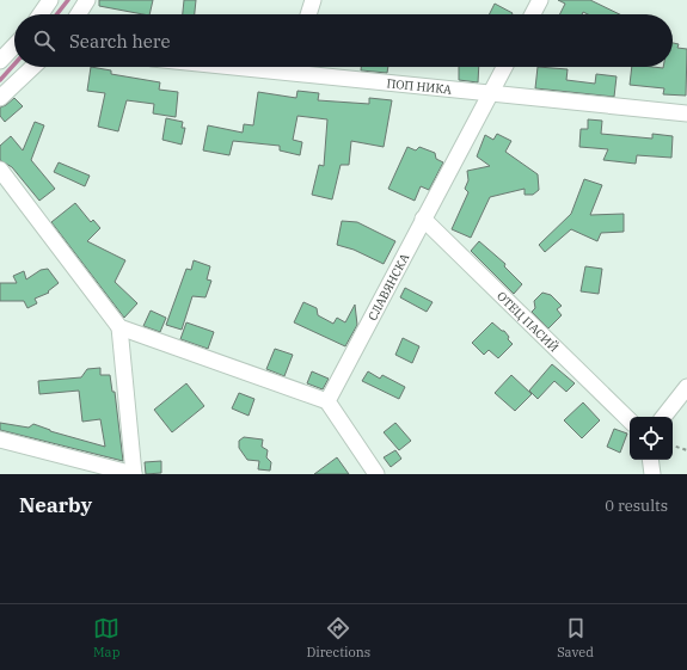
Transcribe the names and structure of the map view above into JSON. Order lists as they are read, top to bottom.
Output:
{
  "streets": {
    "street": ["ПОП НИКА", "СЛАВЯНСКА", "ОТЕЦ ПАСИЙ"]
  },
  "crossings": [
    ["ПОП НИКА", "СЛАВЯНСКА"],
    ["СЛАВЯНСКА", "ОТЕЦ ПАСИЙ"]
  ],
  "page": {
    "search": "Search here",
    "heading": ["Nearby", "0 results"],
    "nav": ["Map", "Directions", "Saved"]
  }
}
